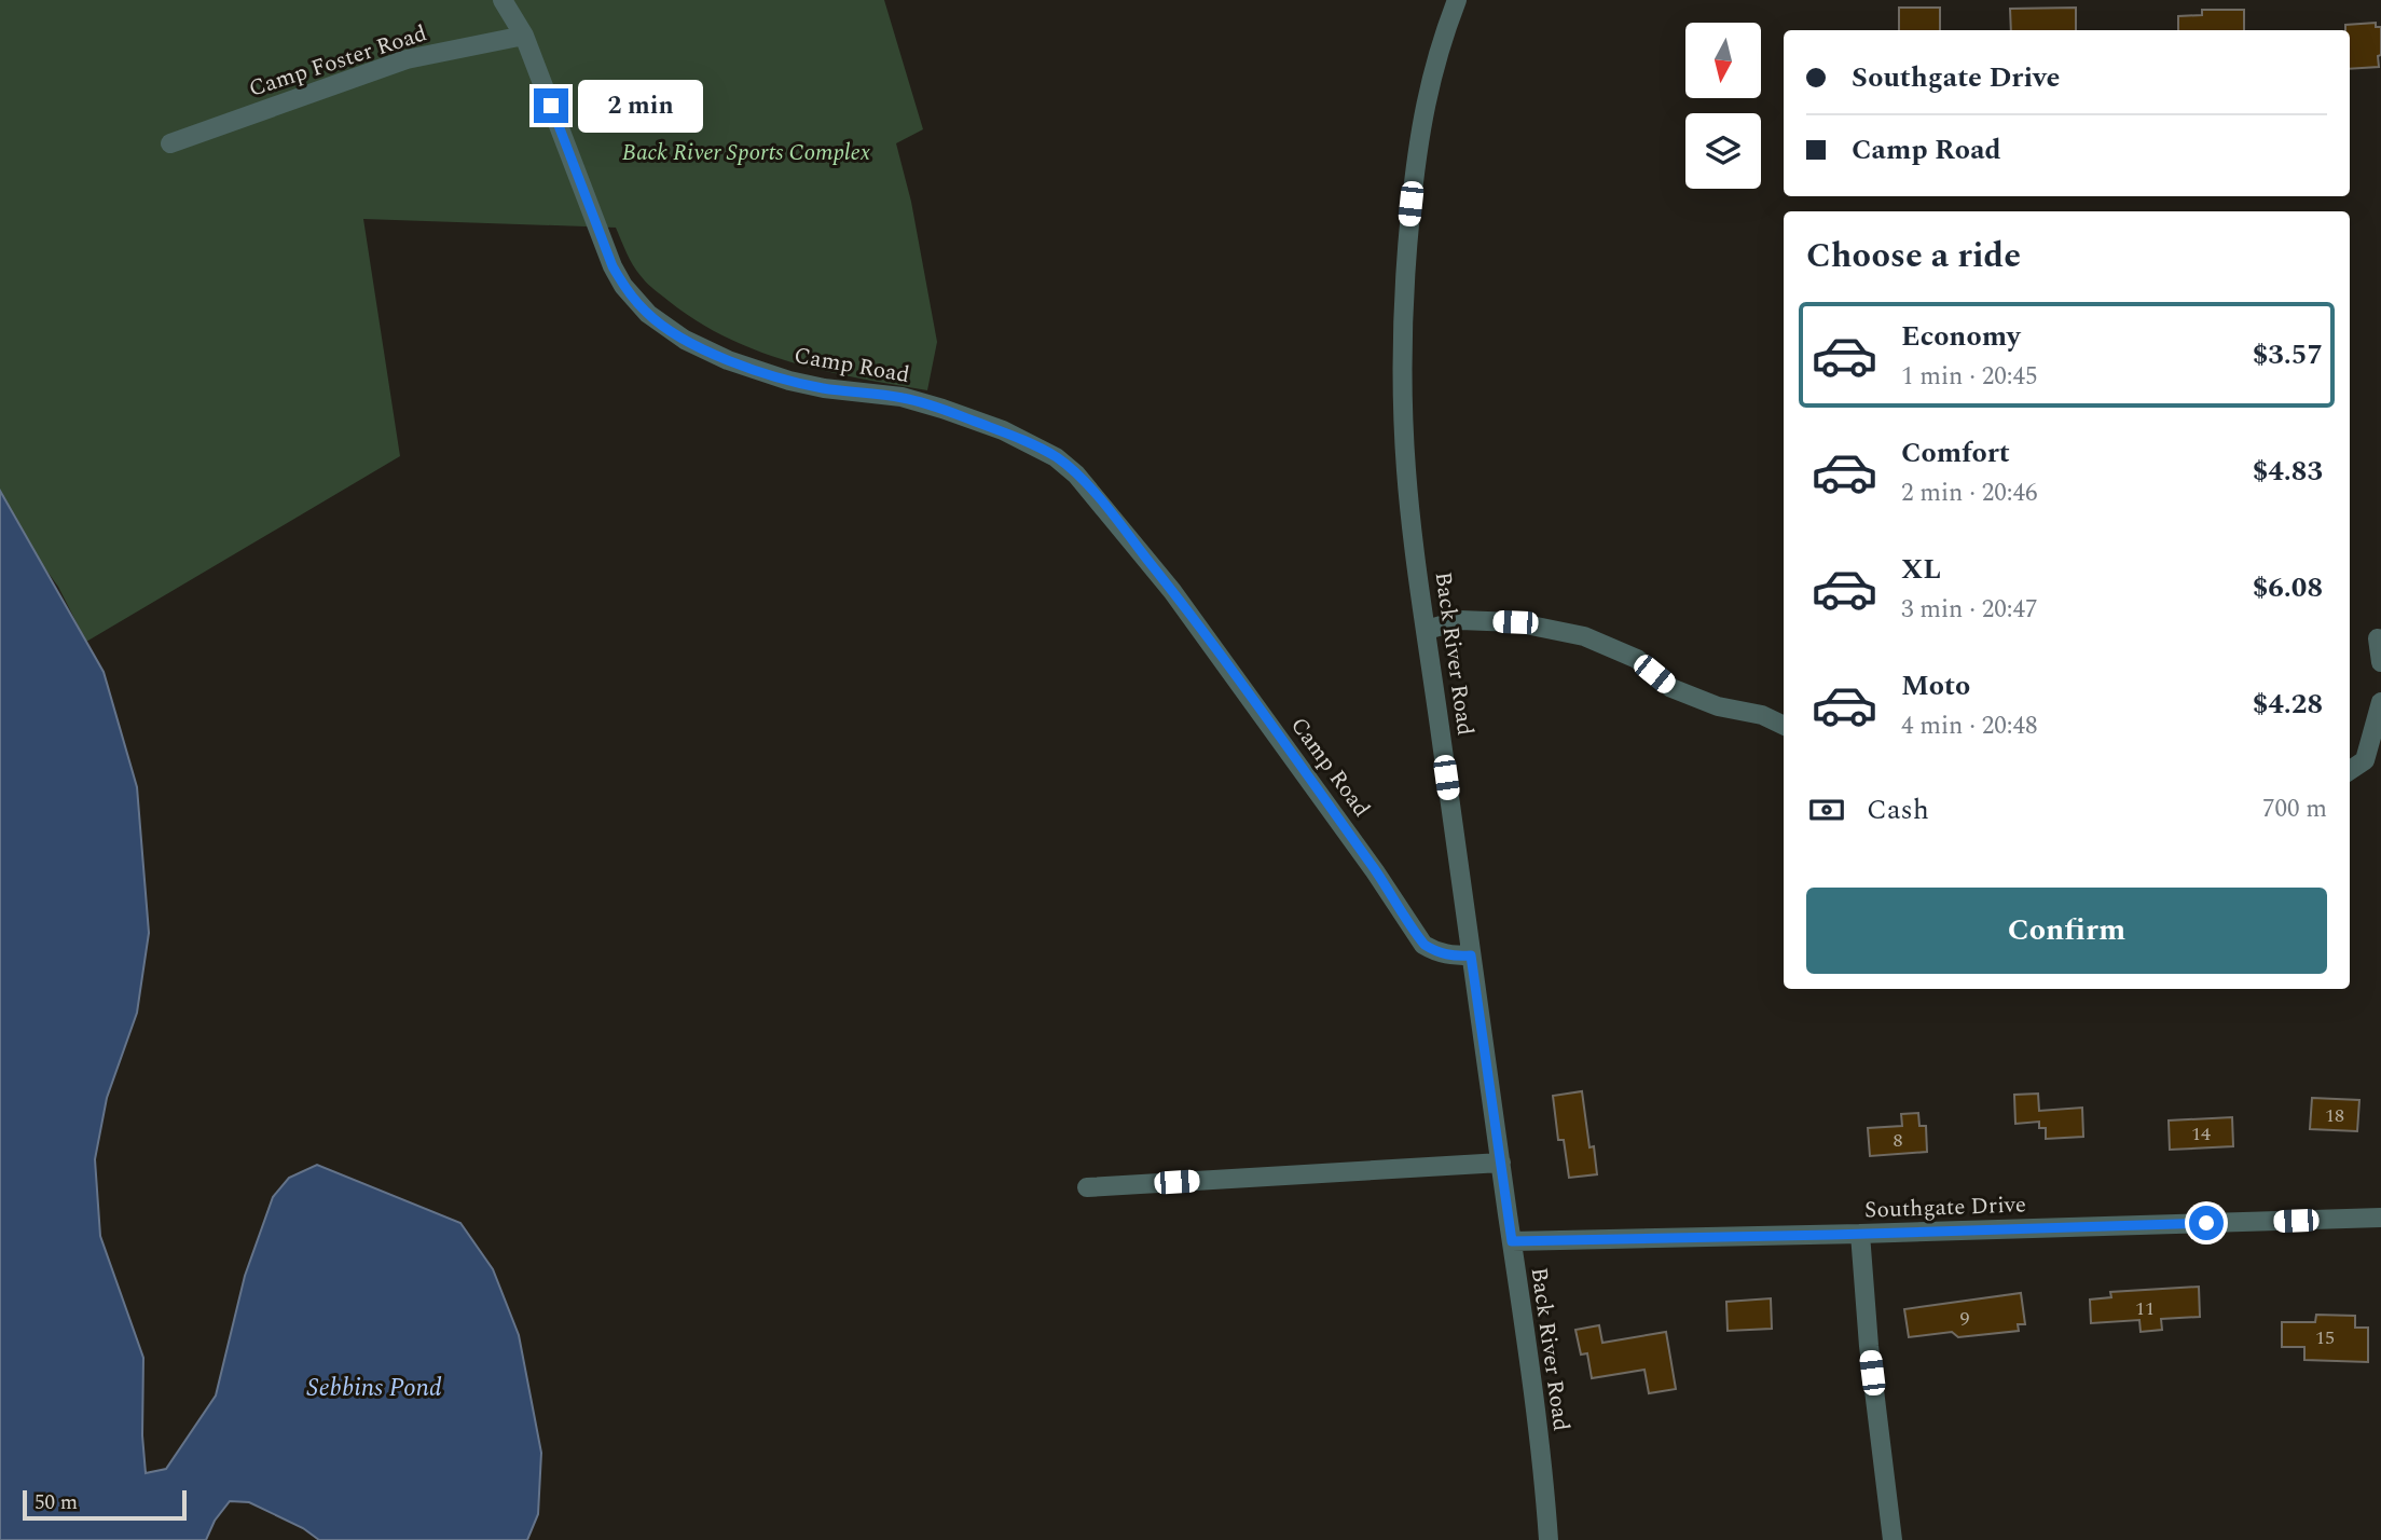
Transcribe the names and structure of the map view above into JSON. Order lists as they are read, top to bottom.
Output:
{
  "streets": {
    "street": [
      "Camp Foster Road",
      "Camp Road",
      "Back River Road",
      "Southgate Drive"
    ]
  },
  "crossings": [
    ["Camp Foster Road", "Camp Road"],
    ["Camp Road", "Back River Road"],
    ["Back River Road", "Southgate Drive"]
  ],
  "water": ["Sebbins Pond"],
  "parks": ["Back River Sports Complex"],
  "house_numbers": [
    "18",
    "14",
    "8",
    "11",
    "9",
    "15"
  ],
  "scale_bar": "50 m",
  "north": "bottom",
  "page": {
    "banner": ["Southgate Drive", "Camp Road"],
    "bubble": "2 min",
    "heading": "Choose a ride",
    "list": [
      {
        "name": "Economy",
        "note": "1 min · 20:45",
        "value": "$3.57"
      },
      {
        "name": "Comfort",
        "note": "2 min · 20:46",
        "value": "$4.83"
      },
      {
        "name": "XL",
        "note": "3 min · 20:47",
        "value": "$6.08"
      },
      {
        "name": "Moto",
        "note": "4 min · 20:48",
        "value": "$4.28"
      }
    ],
    "pay": ["Cash", "700 m"],
    "buttons": "Confirm",
    "scale": "50 m"
  }
}
